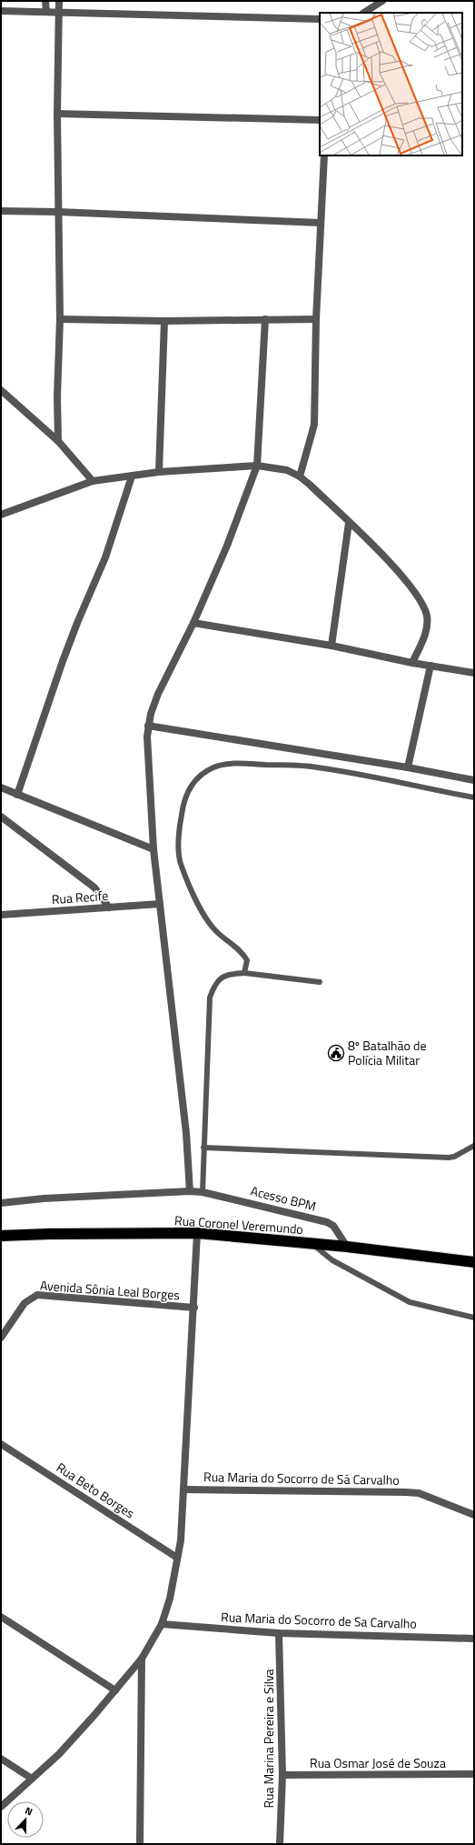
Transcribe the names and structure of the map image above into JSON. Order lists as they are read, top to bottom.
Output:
{
  "streets": {
    "highway": ["Rua Coronel Veremundo"],
    "street": [
      "Rua Recife",
      "Acesso BPM",
      "Avenida Sônia Leal Borges",
      "Rua Maria do Socorro de Sá Carvalho",
      "Rua Beto Borges",
      "Rua Maria do Socorro de Sa Carvalho",
      "Rua Marina Pereira e Silva",
      "Rua Osmar José de Souza"
    ]
  },
  "crossings": [
    ["Acesso BPM", "Rua Coronel Veremundo"],
    ["Rua Maria do Socorro de Sa Carvalho", "Rua Marina Pereira e Silva"],
    ["Rua Marina Pereira e Silva", "Rua Osmar José de Souza"]
  ],
  "places": {
    "public building": ["8º Batalhão de Polícia Militar"]
  },
  "north": "top"
}
